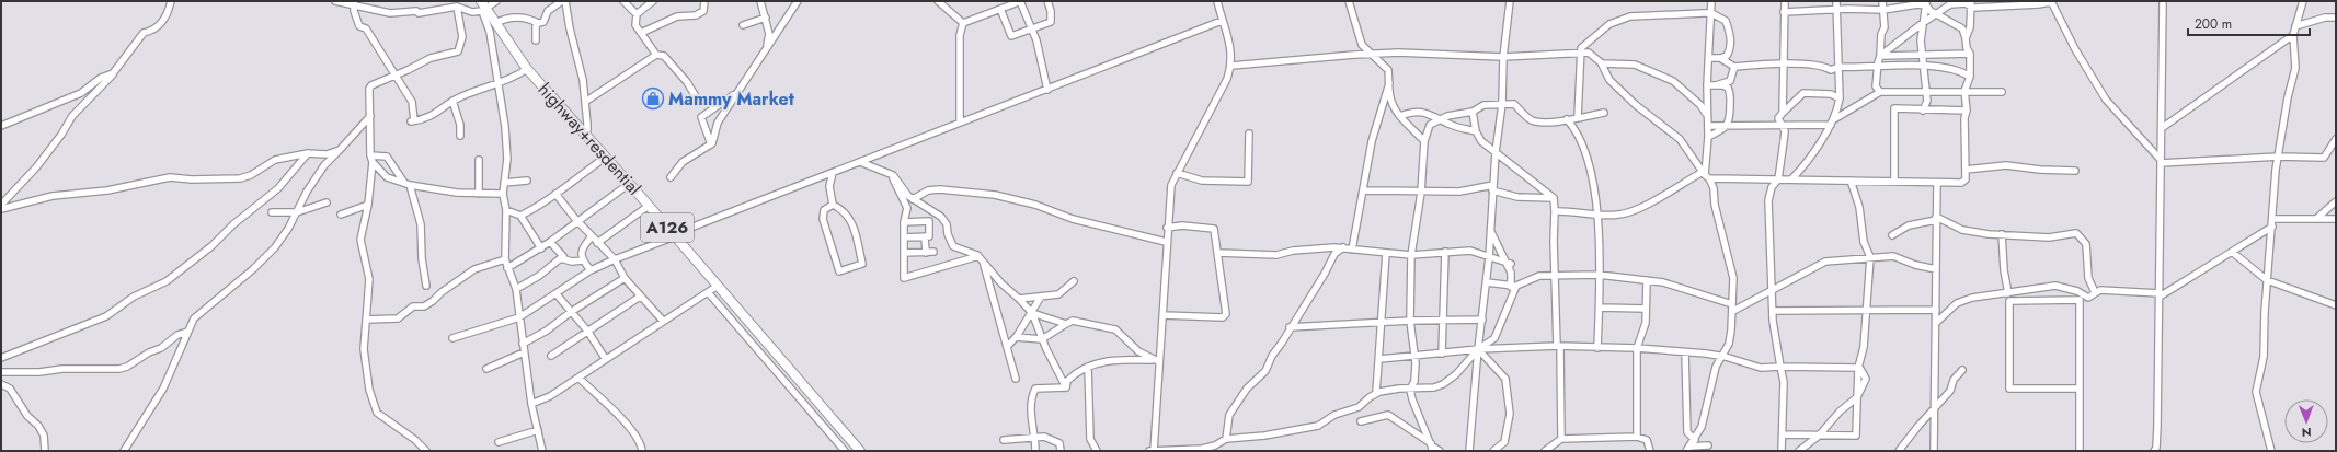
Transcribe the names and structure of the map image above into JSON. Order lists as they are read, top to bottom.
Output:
{
  "streets": {
    "highway": ["highway+resdential", "A126"]
  },
  "places": {
    "shop": ["Mammy Market"]
  },
  "scale_bar": "200 m",
  "north": "bottom"
}
